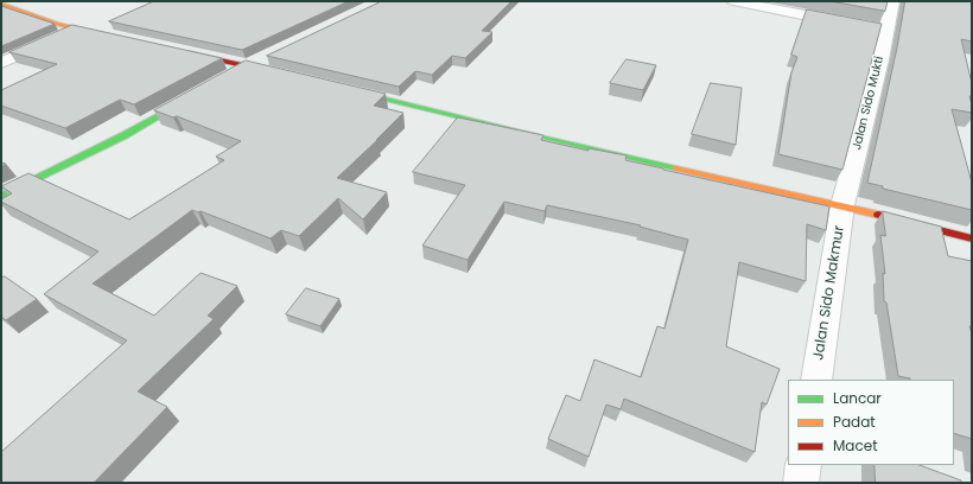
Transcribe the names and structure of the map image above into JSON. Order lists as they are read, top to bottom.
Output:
{
  "streets": {
    "street": ["Jalan Sido Mukti", "Jalan Sido Makmur"]
  },
  "crossings": [
    ["Jalan Sido Mukti", "Jalan Sido Makmur"]
  ],
  "legend": ["Lancar", "Padat", "Macet"]
}
